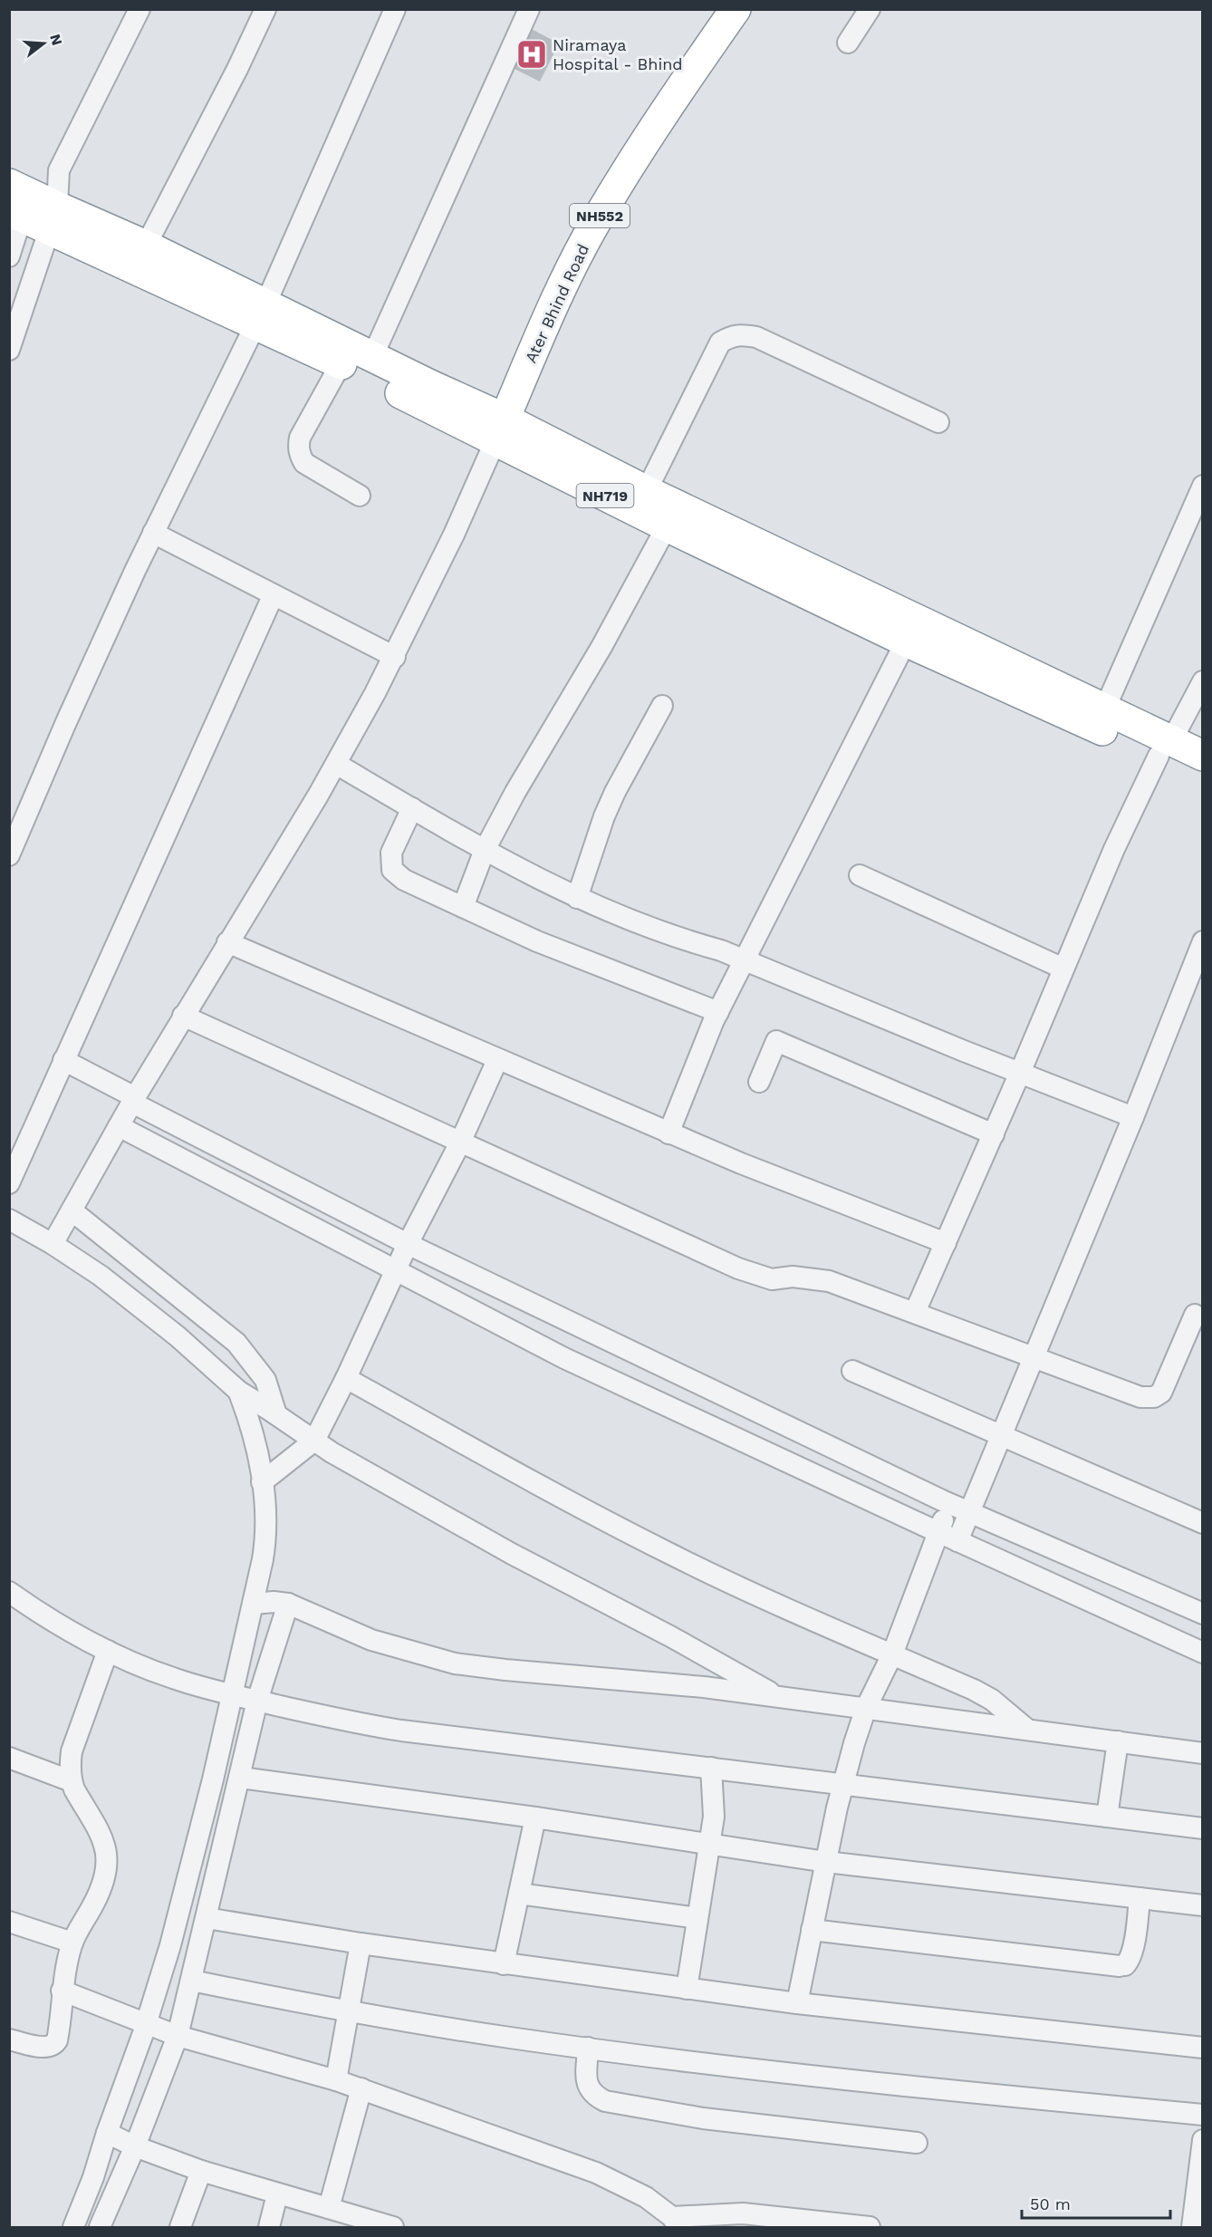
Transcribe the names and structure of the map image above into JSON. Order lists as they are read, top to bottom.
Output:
{
  "streets": {
    "highway": ["NH552", "Ater Bhind Road", "NH719"]
  },
  "crossings": [
    ["Ater Bhind Road", "NH719"]
  ],
  "places": {
    "hospital": ["Niramaya Hospital - Bhind"]
  },
  "scale_bar": "50 m",
  "north": "right"
}
